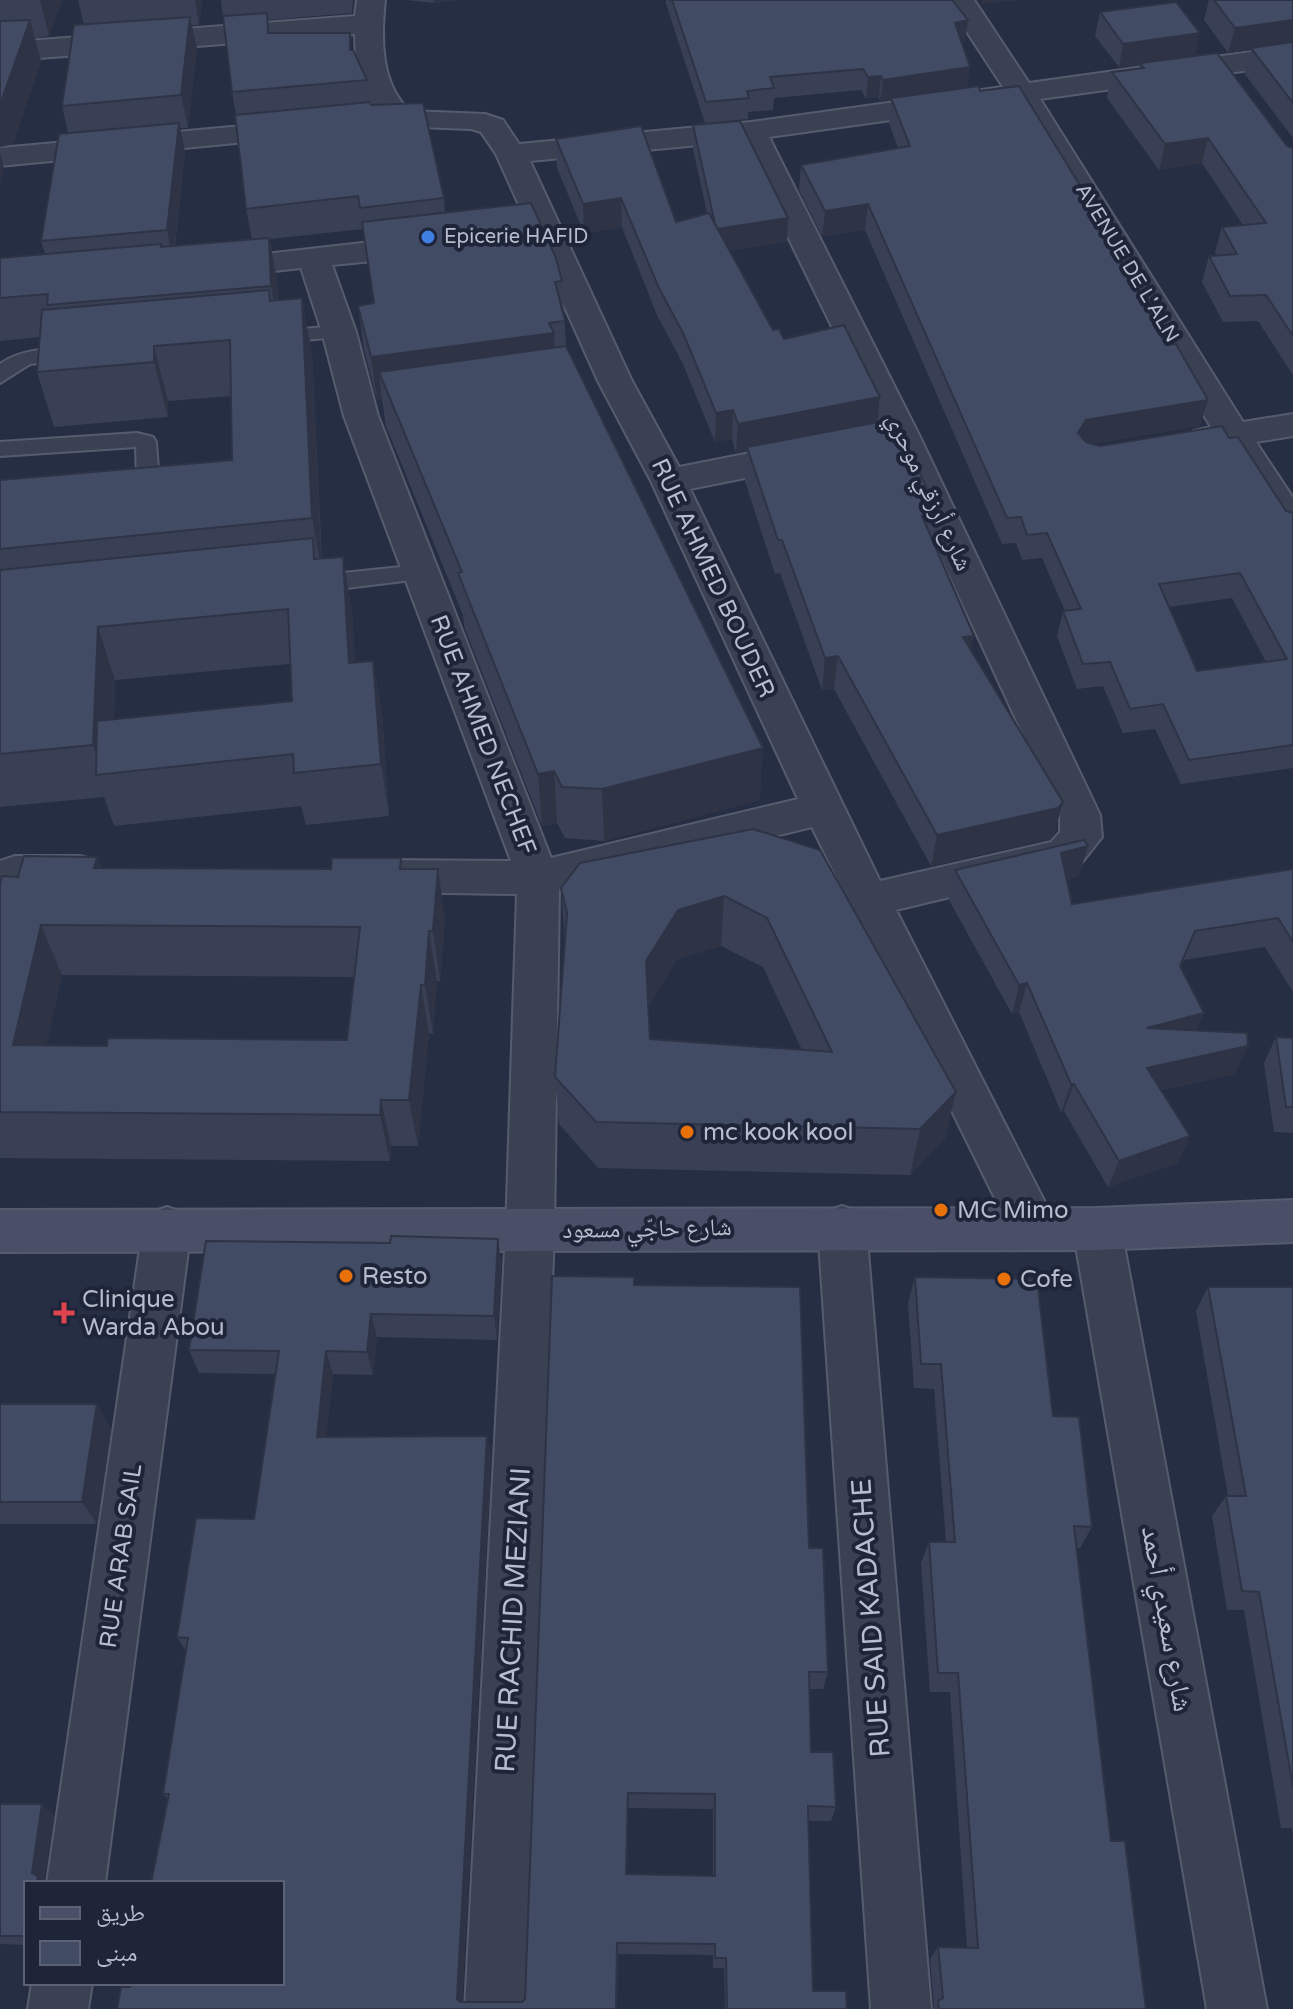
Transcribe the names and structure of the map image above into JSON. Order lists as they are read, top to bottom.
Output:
{
  "streets": {
    "main road": ["شارع حاجّي مسعود"],
    "street": [
      "AVENUE DE L'ALN",
      "شارع أرزقي موحري",
      "RUE AHMED BOUDER",
      "RUE AHMED NECHEF",
      "RUE ARAB SAIL",
      "RUE SAID KADACHE",
      "شارع سعيدي أحمد",
      "RUE RACHID MEZIANI"
    ]
  },
  "crossings": [
    ["شارع أرزقي موحري", "RUE AHMED BOUDER"],
    ["RUE AHMED BOUDER", "شارع حاجّي مسعود"],
    ["RUE AHMED NECHEF", "شارع حاجّي مسعود"],
    ["RUE AHMED NECHEF", "RUE RACHID MEZIANI"],
    ["شارع حاجّي مسعود", "RUE ARAB SAIL"],
    ["شارع حاجّي مسعود", "RUE SAID KADACHE"],
    ["شارع حاجّي مسعود", "شارع سعيدي أحمد"],
    ["شارع حاجّي مسعود", "RUE RACHID MEZIANI"]
  ],
  "places": {
    "other": [
      "Epicerie HAFID",
      "mc kook kool",
      "MC Mimo",
      "Resto",
      "Cofe"
    ],
    "health": ["Clinique Warda Abou"]
  },
  "legend": ["طريق", "مبنى"]
}
